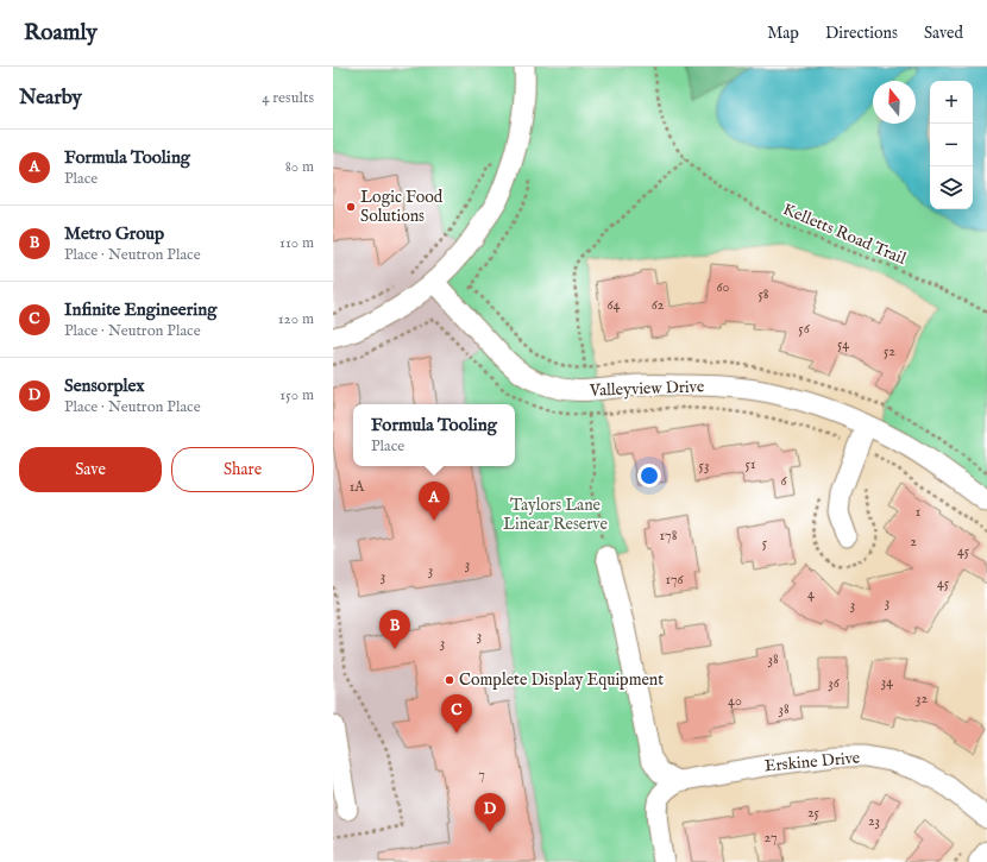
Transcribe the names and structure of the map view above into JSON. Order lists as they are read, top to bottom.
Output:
{
  "streets": {
    "street": ["Valleyview Drive", "Erskine Drive"],
    "path": ["Kelletts Road Trail"]
  },
  "parks": ["Taylors Lane Linear Reserve"],
  "places": ["Logic Food Solutions", "Complete Display Equipment"],
  "house_numbers": [
    "60",
    "58",
    "64",
    "62",
    "56",
    "54",
    "52",
    "51",
    "53",
    "6",
    "1A",
    "1",
    "178",
    "2",
    "5",
    "45",
    "3",
    "3",
    "3",
    "176",
    "45",
    "4",
    "3",
    "3",
    "3",
    "3",
    "38",
    "34",
    "36",
    "32",
    "40",
    "38",
    "7",
    "25",
    "23",
    "27"
  ],
  "north": "top",
  "page": {
    "header": "Roamly",
    "nav": ["Map", "Directions", "Saved"],
    "heading": ["Nearby", "4 results"],
    "map_buttons": ["+", "−"],
    "list": [
      {
        "mark": "A",
        "name": "Formula Tooling",
        "note": "Place",
        "value": "80 m"
      },
      {
        "mark": "B",
        "name": "Metro Group",
        "note": "Place · Neutron Place",
        "value": "110 m"
      },
      {
        "mark": "C",
        "name": "Infinite Engineering",
        "note": "Place · Neutron Place",
        "value": "120 m"
      },
      {
        "mark": "D",
        "name": "Sensorplex",
        "note": "Place · Neutron Place",
        "value": "150 m"
      }
    ],
    "popup": ["Formula Tooling", "Place"],
    "buttons": ["Save", "Share"],
    "pins": [
      "A",
      "B",
      "C",
      "D"
    ]
  }
}
